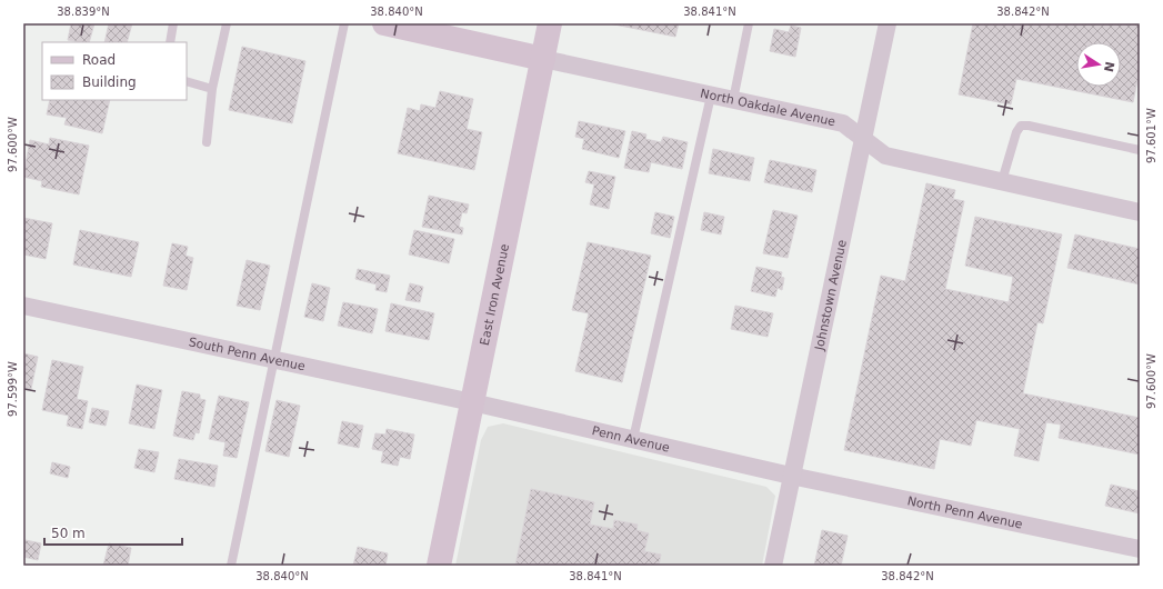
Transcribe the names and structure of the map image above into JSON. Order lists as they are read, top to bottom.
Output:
{
  "streets": {
    "street": [
      "North Oakdale Avenue",
      "East Iron Avenue",
      "Johnstown Avenue",
      "South Penn Avenue",
      "Penn Avenue",
      "North Penn Avenue"
    ]
  },
  "crossings": [
    ["North Oakdale Avenue", "East Iron Avenue"],
    ["North Oakdale Avenue", "Johnstown Avenue"],
    ["East Iron Avenue", "South Penn Avenue"],
    ["East Iron Avenue", "Penn Avenue"],
    ["Johnstown Avenue", "Penn Avenue"],
    ["Johnstown Avenue", "North Penn Avenue"],
    ["South Penn Avenue", "Penn Avenue"],
    ["Penn Avenue", "North Penn Avenue"]
  ],
  "legend": ["Road", "Building"],
  "scale_bar": "50 m",
  "north": "right",
  "coordinates": [
    "38.839°N",
    "38.840°N",
    "38.841°N",
    "38.842°N",
    "97.601°W",
    "97.600°W",
    "97.599°W"
  ]
}
